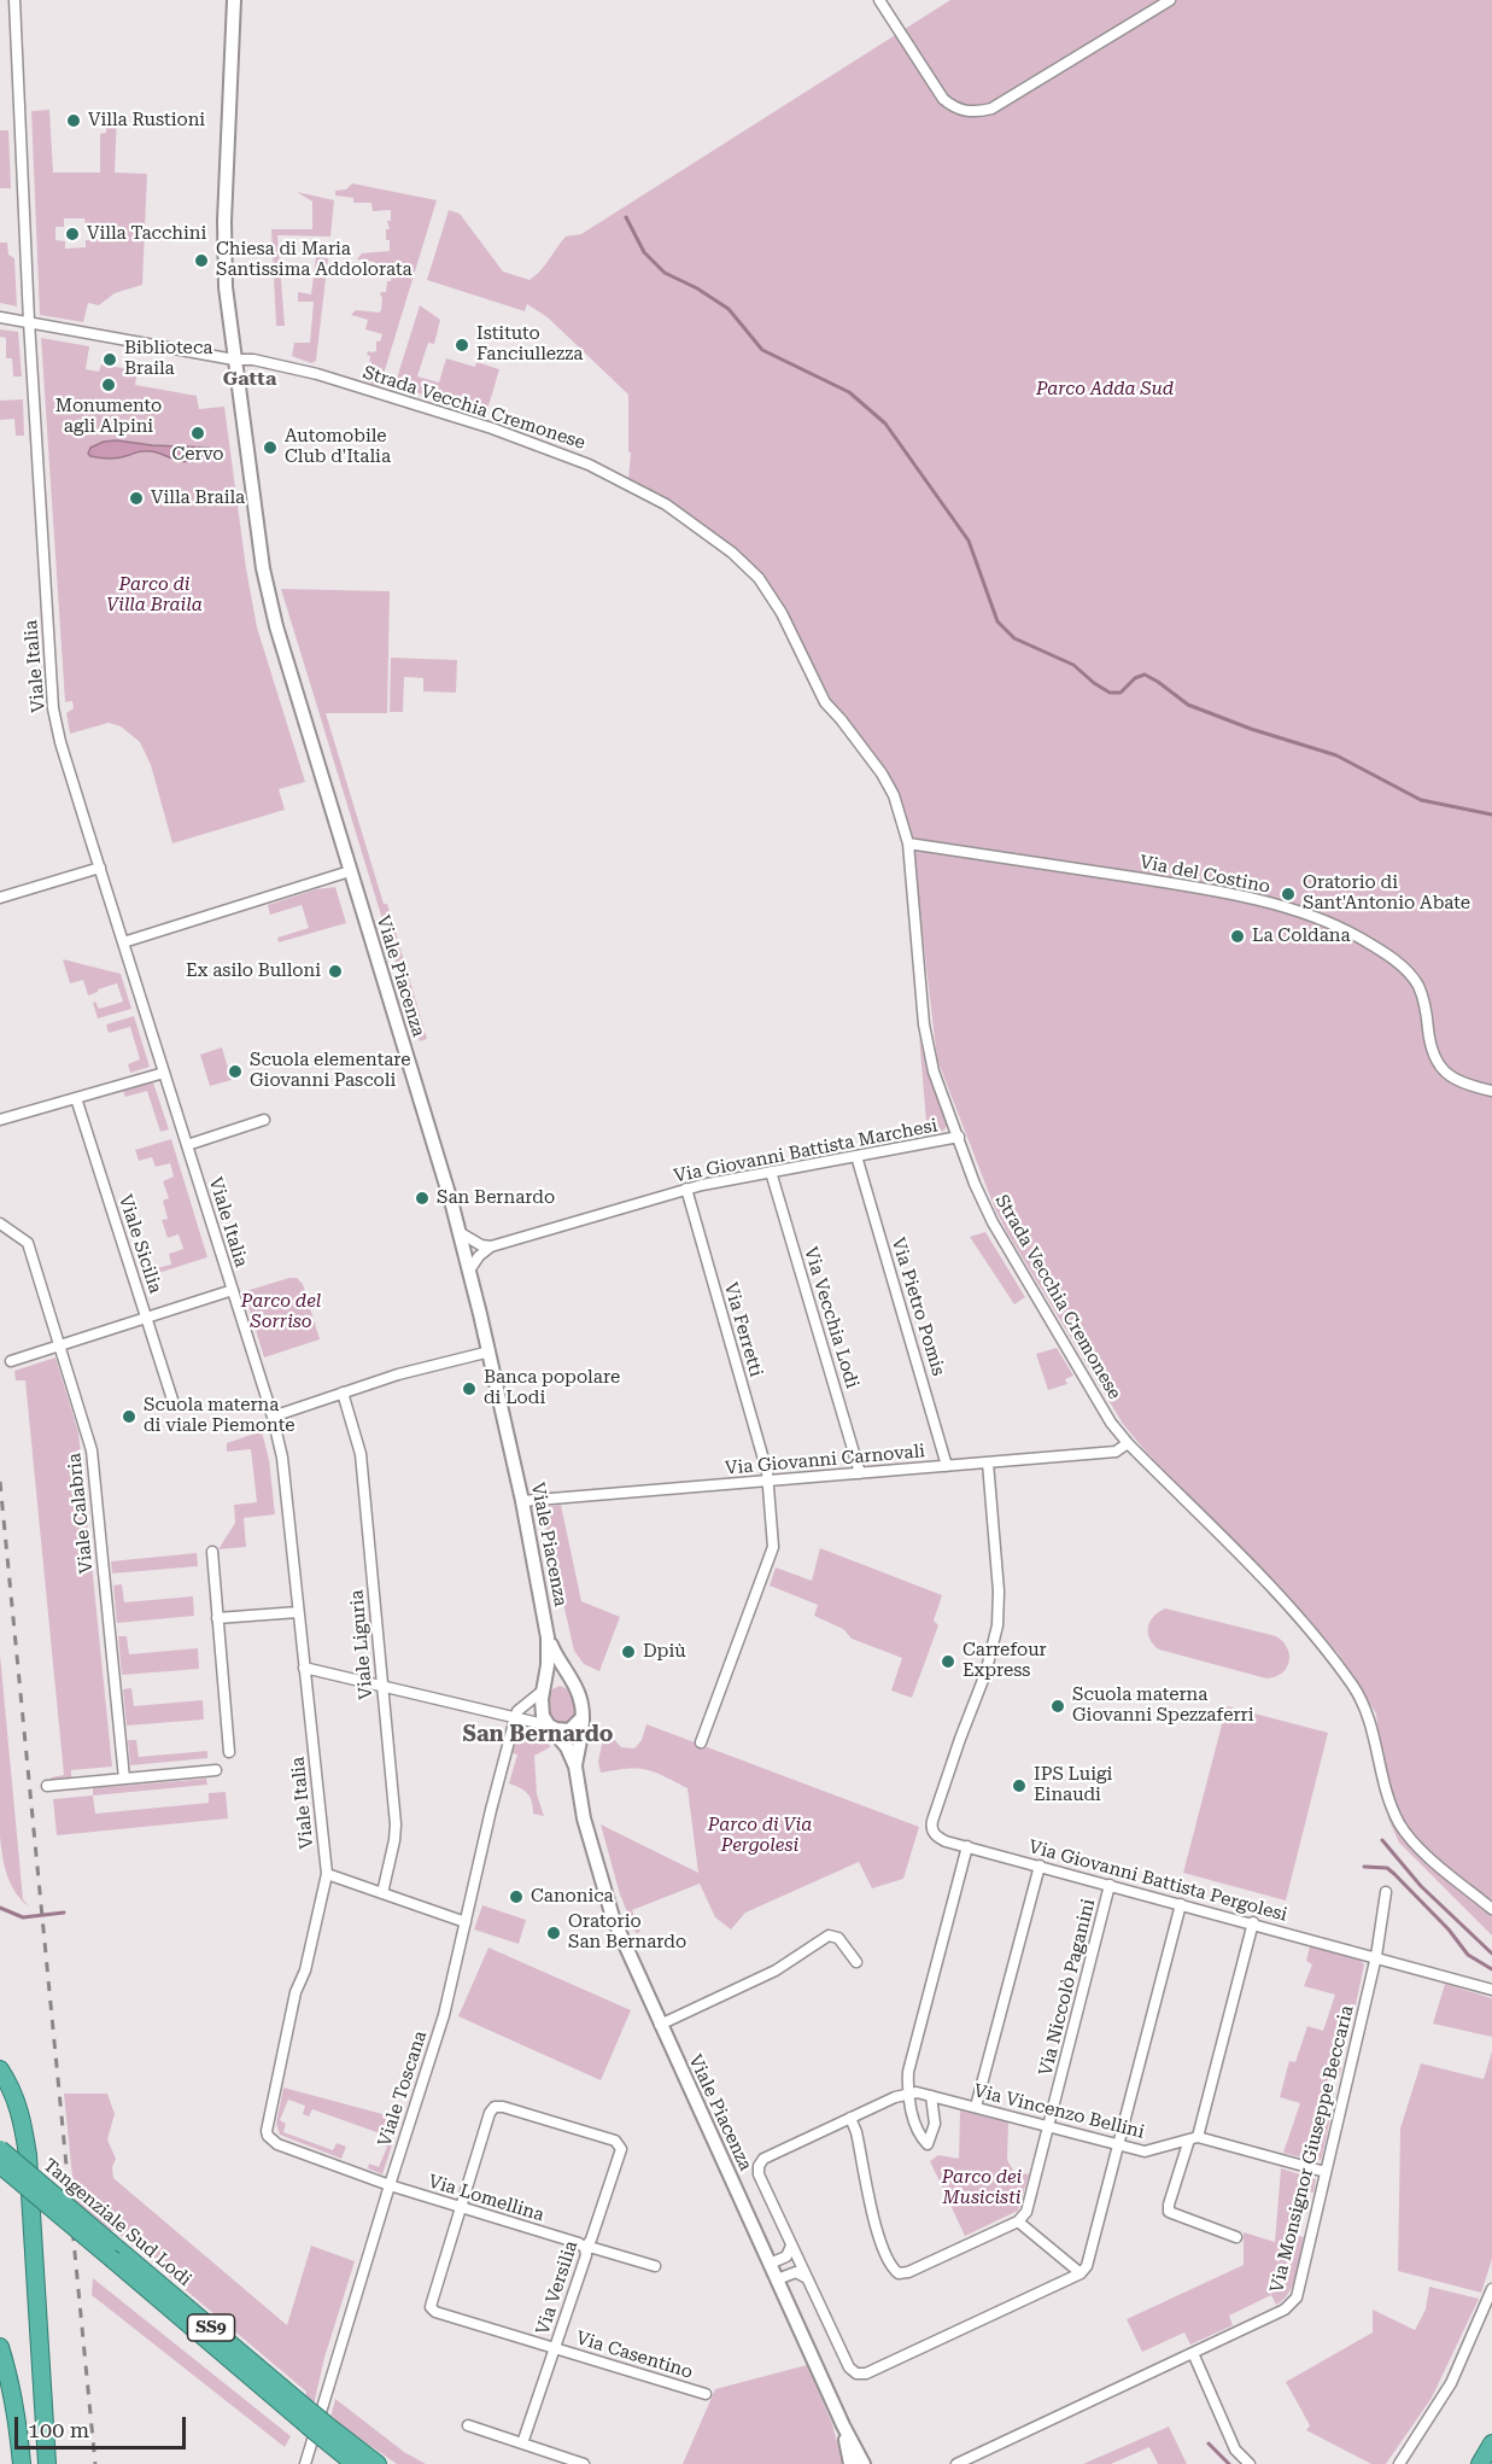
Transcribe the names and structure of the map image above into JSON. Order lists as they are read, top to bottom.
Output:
{
  "streets": {
    "highway": ["Tangenziale Sud Lodi"],
    "street": [
      "Strada Vecchia Cremonese",
      "Viale Italia",
      "Via del Costino",
      "Viale Piacenza",
      "Via Giovanni Battista Marchesi",
      "Viale Sicilia",
      "Via Pietro Pomis",
      "Via Vecchia Lodi",
      "Via Ferretti",
      "Via Giovanni Carnovali",
      "Viale Calabria",
      "Viale Liguria",
      "Via Giovanni Battista Pergolesi",
      "Via Niccolò Paganini",
      "Viale Toscana",
      "Via Vincenzo Bellini",
      "Via Monsignor Giuseppe Beccaria",
      "Via Lomellina",
      "Via Versilia",
      "Via Casentino"
    ]
  },
  "crossings": [
    ["Strada Vecchia Cremonese", "Viale Italia"],
    ["Strada Vecchia Cremonese", "Via del Costino"],
    ["Strada Vecchia Cremonese", "Viale Piacenza"],
    ["Strada Vecchia Cremonese", "Via Giovanni Battista Marchesi"],
    ["Strada Vecchia Cremonese", "Via Giovanni Carnovali"],
    ["Viale Italia", "Viale Toscana"],
    ["Viale Italia", "Via Lomellina"],
    ["Viale Piacenza", "Via Giovanni Carnovali"],
    ["Via Giovanni Battista Marchesi", "Via Pietro Pomis"],
    ["Via Giovanni Battista Marchesi", "Via Vecchia Lodi"],
    ["Via Giovanni Battista Marchesi", "Via Ferretti"],
    ["Via Pietro Pomis", "Via Giovanni Carnovali"],
    ["Via Vecchia Lodi", "Via Giovanni Carnovali"],
    ["Via Ferretti", "Via Giovanni Carnovali"],
    ["Via Giovanni Carnovali", "Via Giovanni Battista Pergolesi"],
    ["Via Giovanni Battista Pergolesi", "Via Niccolò Paganini"],
    ["Via Giovanni Battista Pergolesi", "Via Monsignor Giuseppe Beccaria"],
    ["Via Niccolò Paganini", "Via Vincenzo Bellini"],
    ["Viale Toscana", "Via Lomellina"],
    ["Via Lomellina", "Via Versilia"],
    ["Via Lomellina", "Via Casentino"],
    ["Via Versilia", "Via Casentino"]
  ],
  "districts": ["Gatta", "San Bernardo"],
  "parks": [
    "Parco Adda Sud",
    "Parco di Villa Braila",
    "Parco del Sorriso",
    "Parco di Via Pergolesi",
    "Parco dei Musicisti"
  ],
  "places": [
    "Villa Rustioni",
    "Villa Tacchini",
    "Chiesa di Maria Santissima Addolorata",
    "Istituto Fanciullezza",
    "Biblioteca Braila",
    "Monumento agli Alpini",
    "Cervo",
    "Automobile Club d'Italia",
    "Villa Braila",
    "Oratorio di Sant'Antonio Abate",
    "La Coldana",
    "Ex asilo Bulloni",
    "Scuola elementare Giovanni Pascoli",
    "San Bernardo",
    "Banca popolare di Lodi",
    "Scuola materna di viale Piemonte",
    "Dpiù",
    "Carrefour Express",
    "Scuola materna Giovanni Spezzaferri",
    "IPS Luigi Einaudi",
    "Canonica",
    "Oratorio San Bernardo"
  ],
  "scale_bar": "100 m"
}
